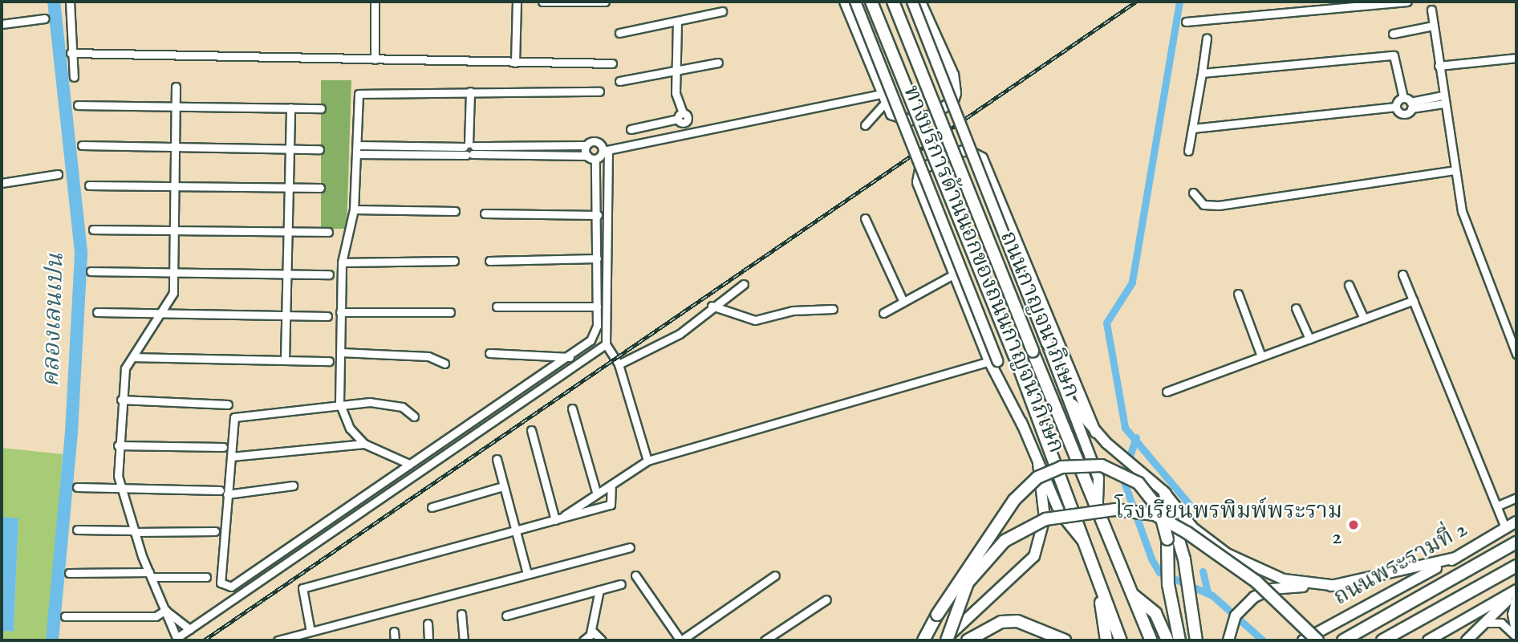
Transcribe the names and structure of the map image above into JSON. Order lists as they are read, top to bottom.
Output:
{
  "streets": {
    "highway": ["ถนนกาญจนาภิเษก", "ถนนพระรามที่ 2"],
    "main road": ["ทางบริการด้านนอกของถนนกาญจนาภิเษก"]
  },
  "crossings": [
    ["ทางบริการด้านนอกของถนนกาญจนาภิเษก", "ถนนกาญจนาภิเษก"]
  ],
  "water": ["คลองเลนเปน"],
  "places": ["โรงเรียนพรพิมพ์พระราม 2"]
}
